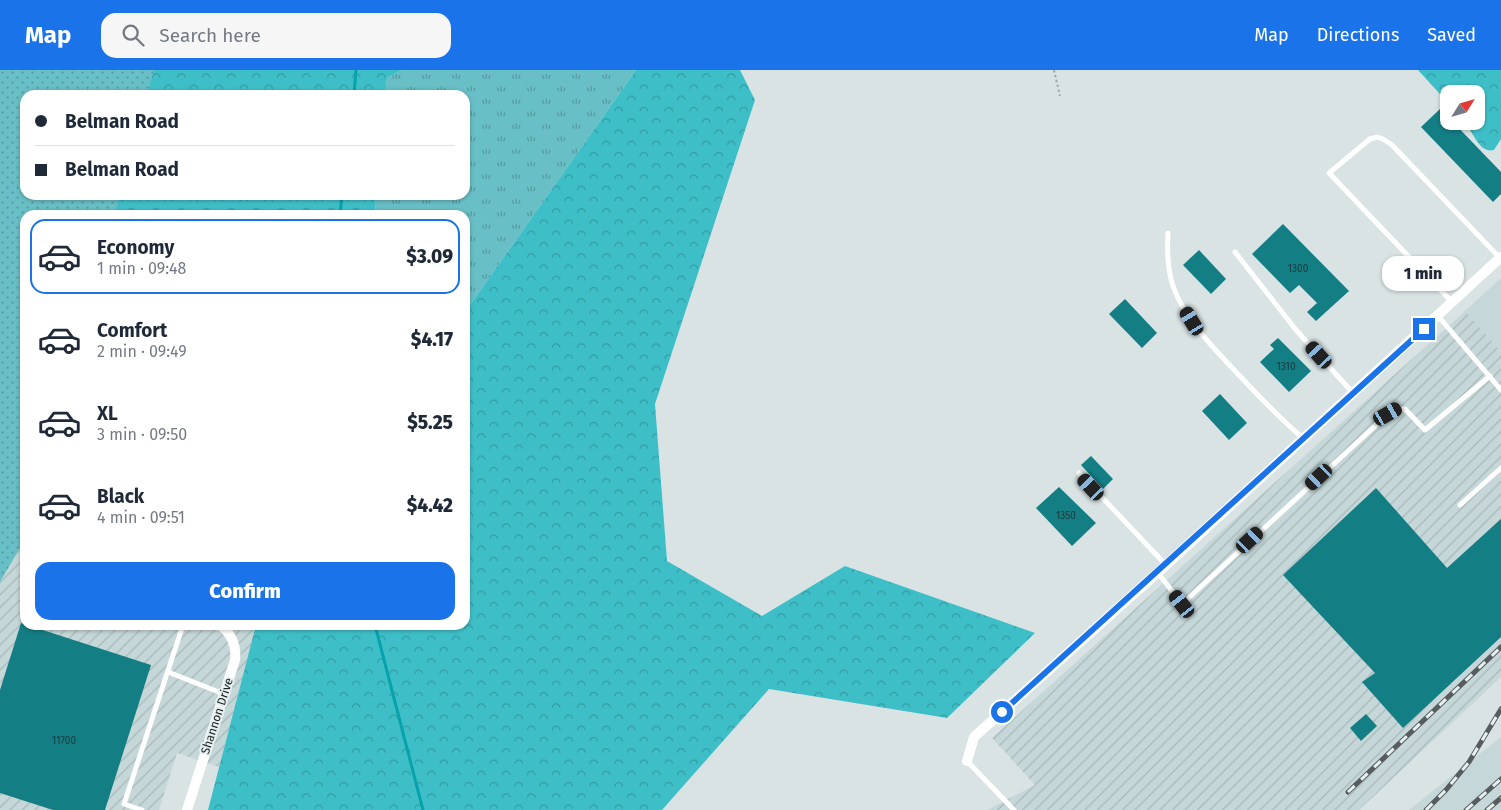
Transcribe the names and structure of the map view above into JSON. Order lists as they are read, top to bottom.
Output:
{
  "streets": {
    "street": ["Shannon Drive"]
  },
  "house_numbers": [
    "1300",
    "1310",
    "1350",
    "11700"
  ],
  "north": "top right",
  "page": {
    "header": "Map",
    "search": "Search here",
    "nav": ["Map", "Directions", "Saved"],
    "banner": ["Belman Road", "Belman Road"],
    "list": [
      {
        "name": "Economy",
        "note": "1 min · 09:48",
        "value": "$3.09"
      },
      {
        "name": "Comfort",
        "note": "2 min · 09:49",
        "value": "$4.17"
      },
      {
        "name": "XL",
        "note": "3 min · 09:50",
        "value": "$5.25"
      },
      {
        "name": "Black",
        "note": "4 min · 09:51",
        "value": "$4.42"
      }
    ],
    "bubble": "1 min",
    "buttons": "Confirm"
  }
}
